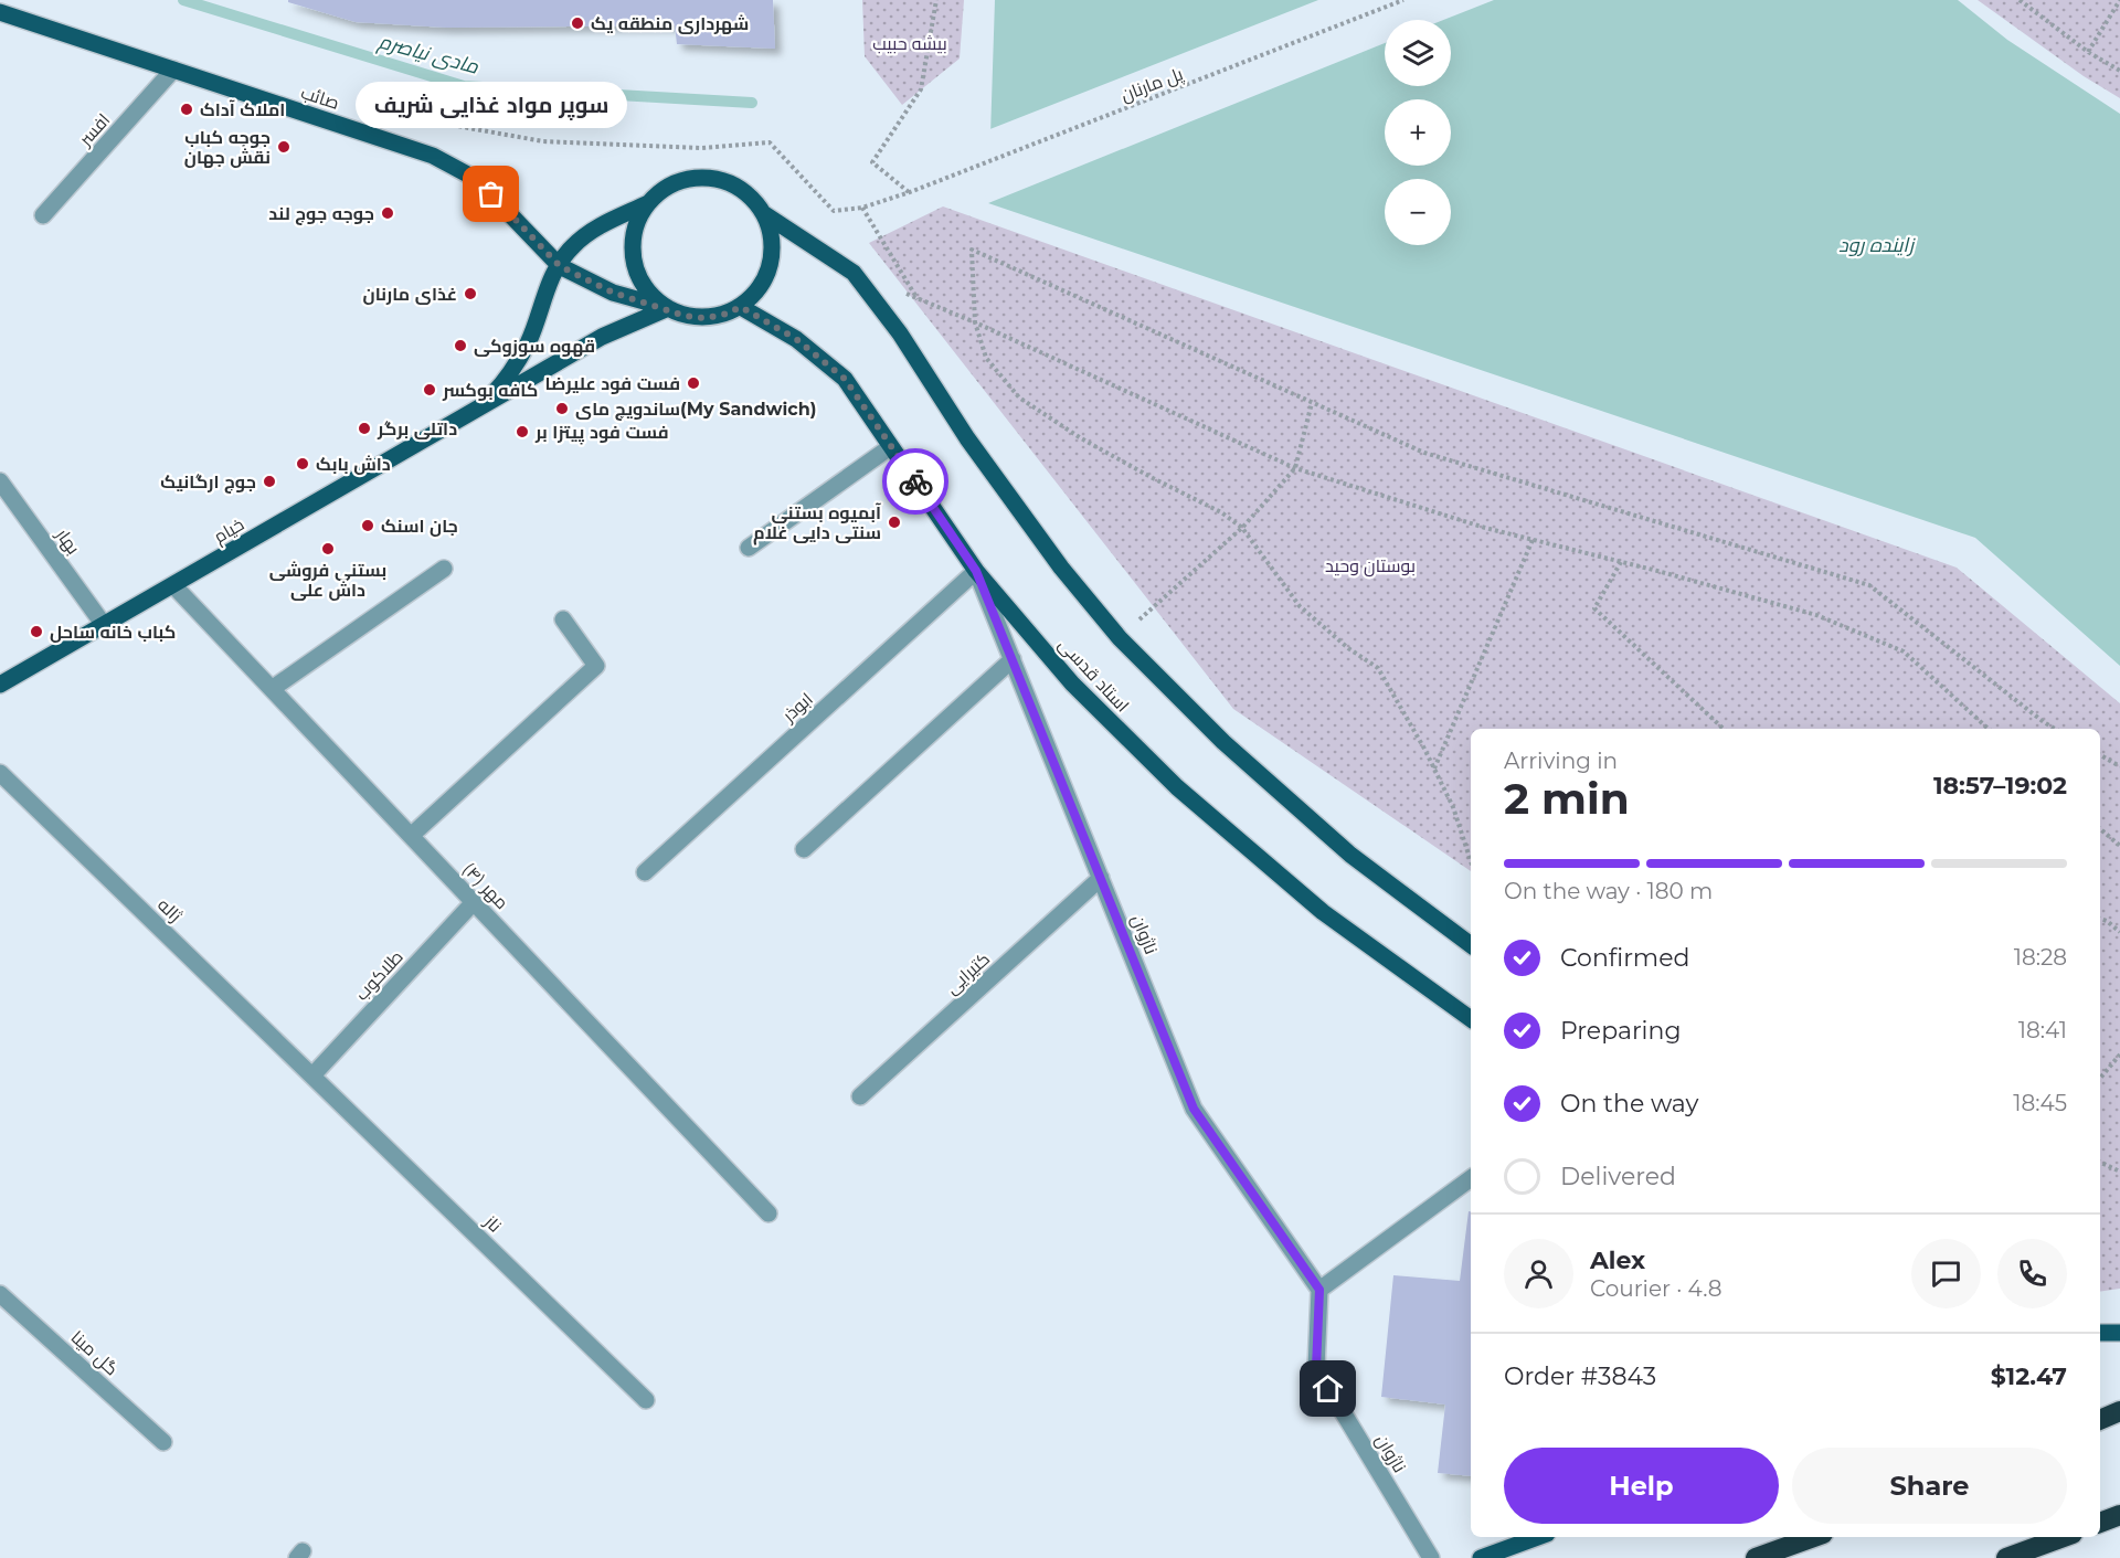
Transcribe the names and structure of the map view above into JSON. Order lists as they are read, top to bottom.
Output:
{
  "streets": {
    "main road": ["صائب", "خیام", "استاد قدسی"],
    "street": [
      "افسر",
      "بهار",
      "ابوذر",
      "مهر (۴)",
      "ژاله",
      "ناژوان",
      "کتیرایی",
      "طلاکوب",
      "ناز",
      "گل مینا"
    ],
    "path": ["پل مارنان"]
  },
  "crossings": [
    ["صائب", "افسر"],
    ["صائب", "خیام"],
    ["صائب", "استاد قدسی"],
    ["خیام", "بهار"],
    ["خیام", "استاد قدسی"],
    ["خیام", "مهر (۴)"],
    ["استاد قدسی", "ابوذر"],
    ["استاد قدسی", "ناژوان"],
    ["ابوذر", "ناژوان"],
    ["مهر (۴)", "طلاکوب"],
    ["ژاله", "طلاکوب"],
    ["ژاله", "ناز"],
    ["ناژوان", "کتیرایی"],
    ["طلاکوب", "ناز"]
  ],
  "water": ["مادی نیاصرم", "زاینده رود"],
  "parks": ["بیشه حبیب", "بوستان وحید"],
  "places": [
    "شهرداری منطقه یک",
    "املاک آداک",
    "جوجه کباب نقش جهان",
    "سوپر مواد غذایی شریف",
    "جوجه جوج لند",
    "غذای مارنان",
    "قهوه سوزوکی",
    "فست فود علیرضا",
    "کافه بوکسر",
    "ساندویچ مای(My Sandwich)",
    "داتلی برگر",
    "فست فود پیتزا بر",
    "داش بابک",
    "جوج ارگانیک",
    "آبمیوه بستنی سنتی دایی غلام",
    "جان اسنک",
    "بستنی فروشی داش علی",
    "کباب خانه ساحل"
  ],
  "page": {
    "map_buttons": ["+", "−"],
    "bubble": "سوپر مواد غذایی شریف",
    "heading": ["2 min", "Arriving in", "18:57–19:02"],
    "panel": [
      "Alex",
      "Courier · 4.8",
      "Order #3843",
      "$12.47"
    ],
    "bar": "On the way · 180 m",
    "list": [
      ["Confirmed", "18:28"],
      ["Preparing", "18:41"],
      ["On the way", "18:45"],
      "Delivered"
    ],
    "buttons": ["Help", "Share"]
  }
}
